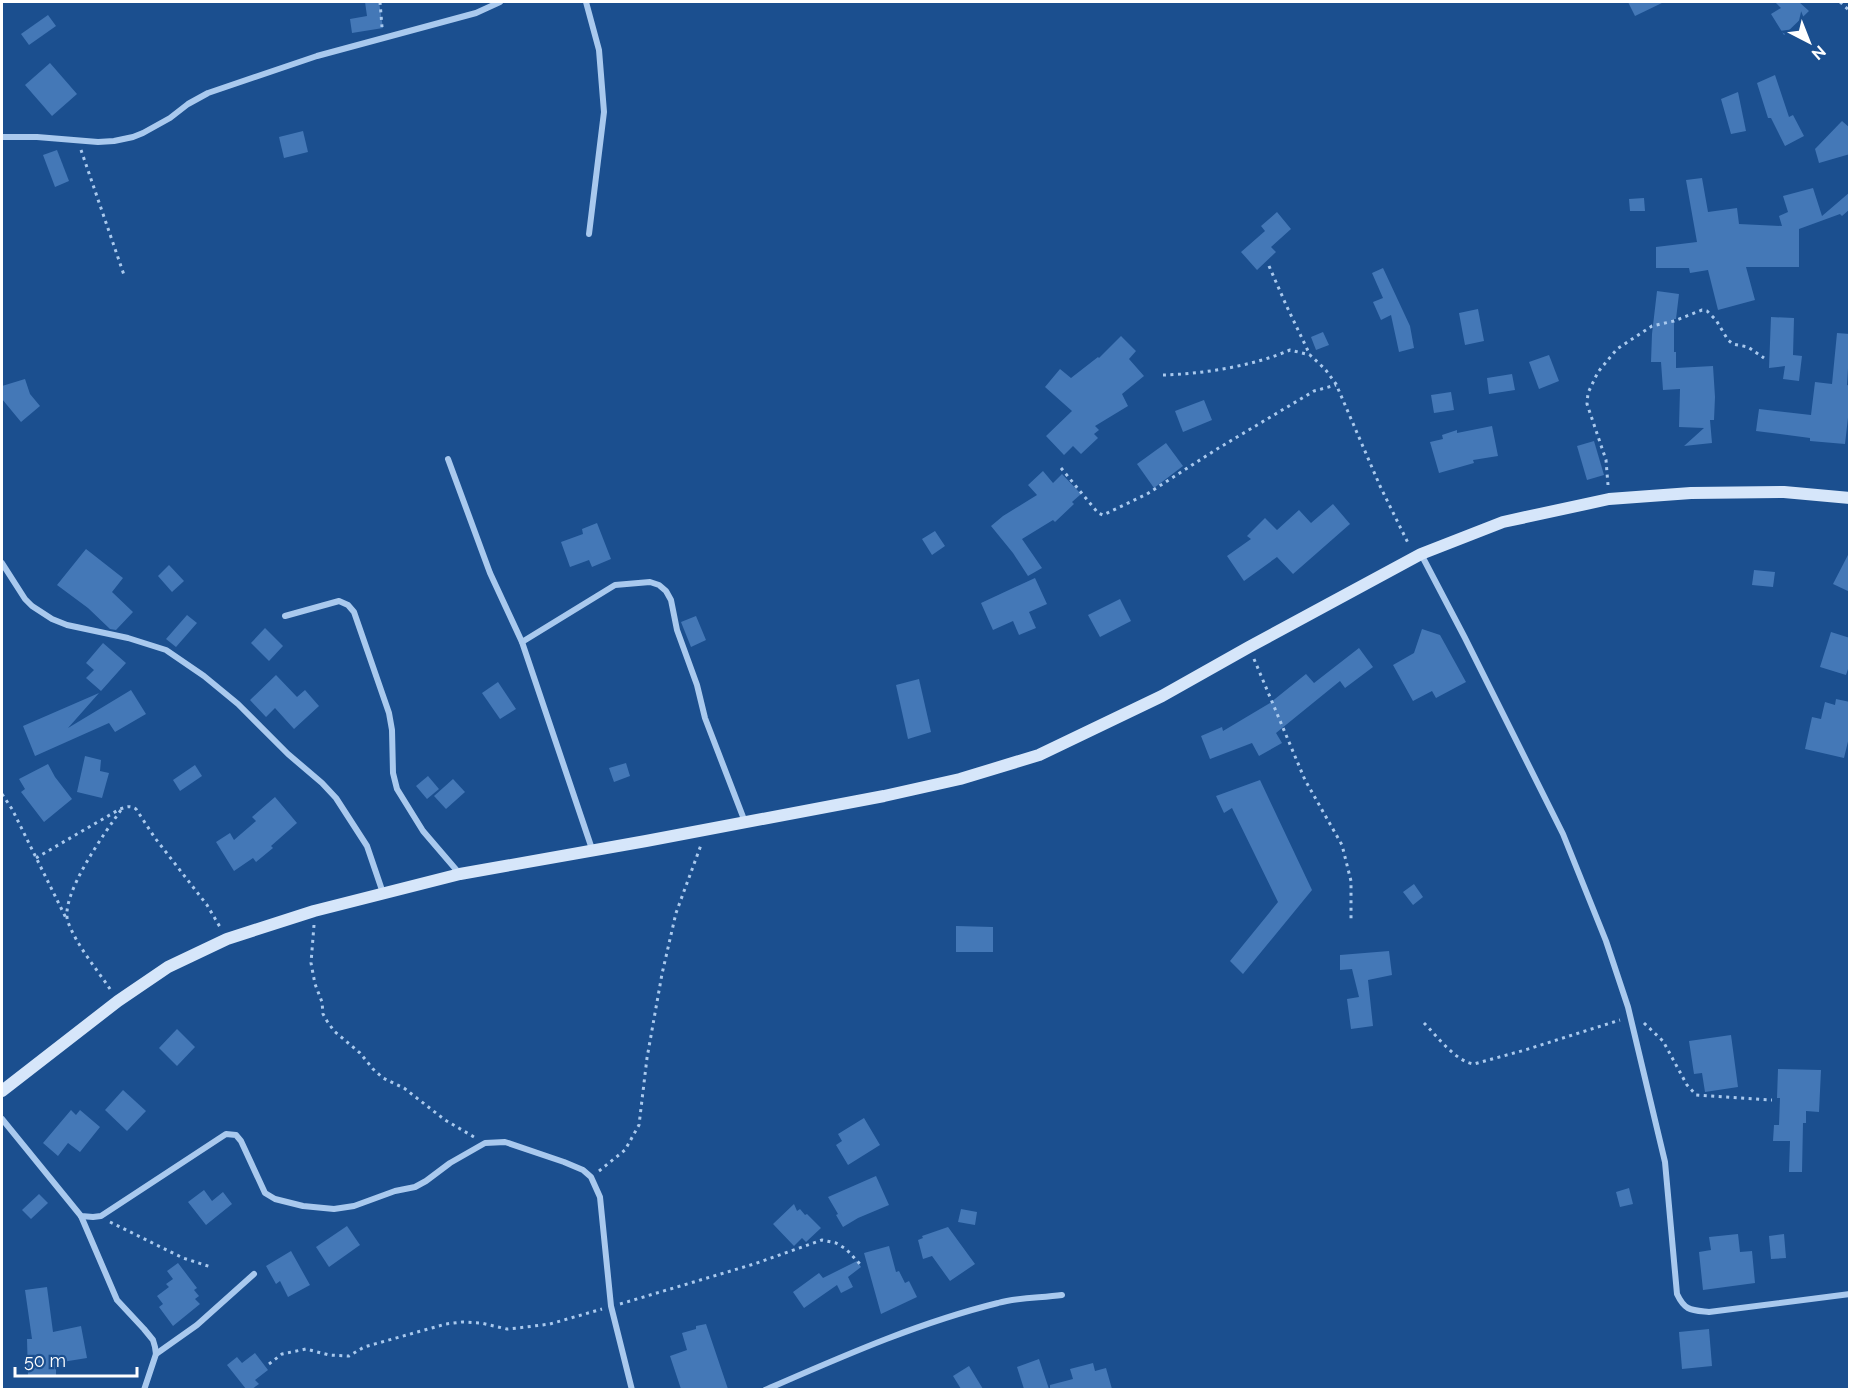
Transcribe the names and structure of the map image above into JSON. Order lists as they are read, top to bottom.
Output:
{
  "scale_bar": "50 m",
  "north": "bottom right"
}
